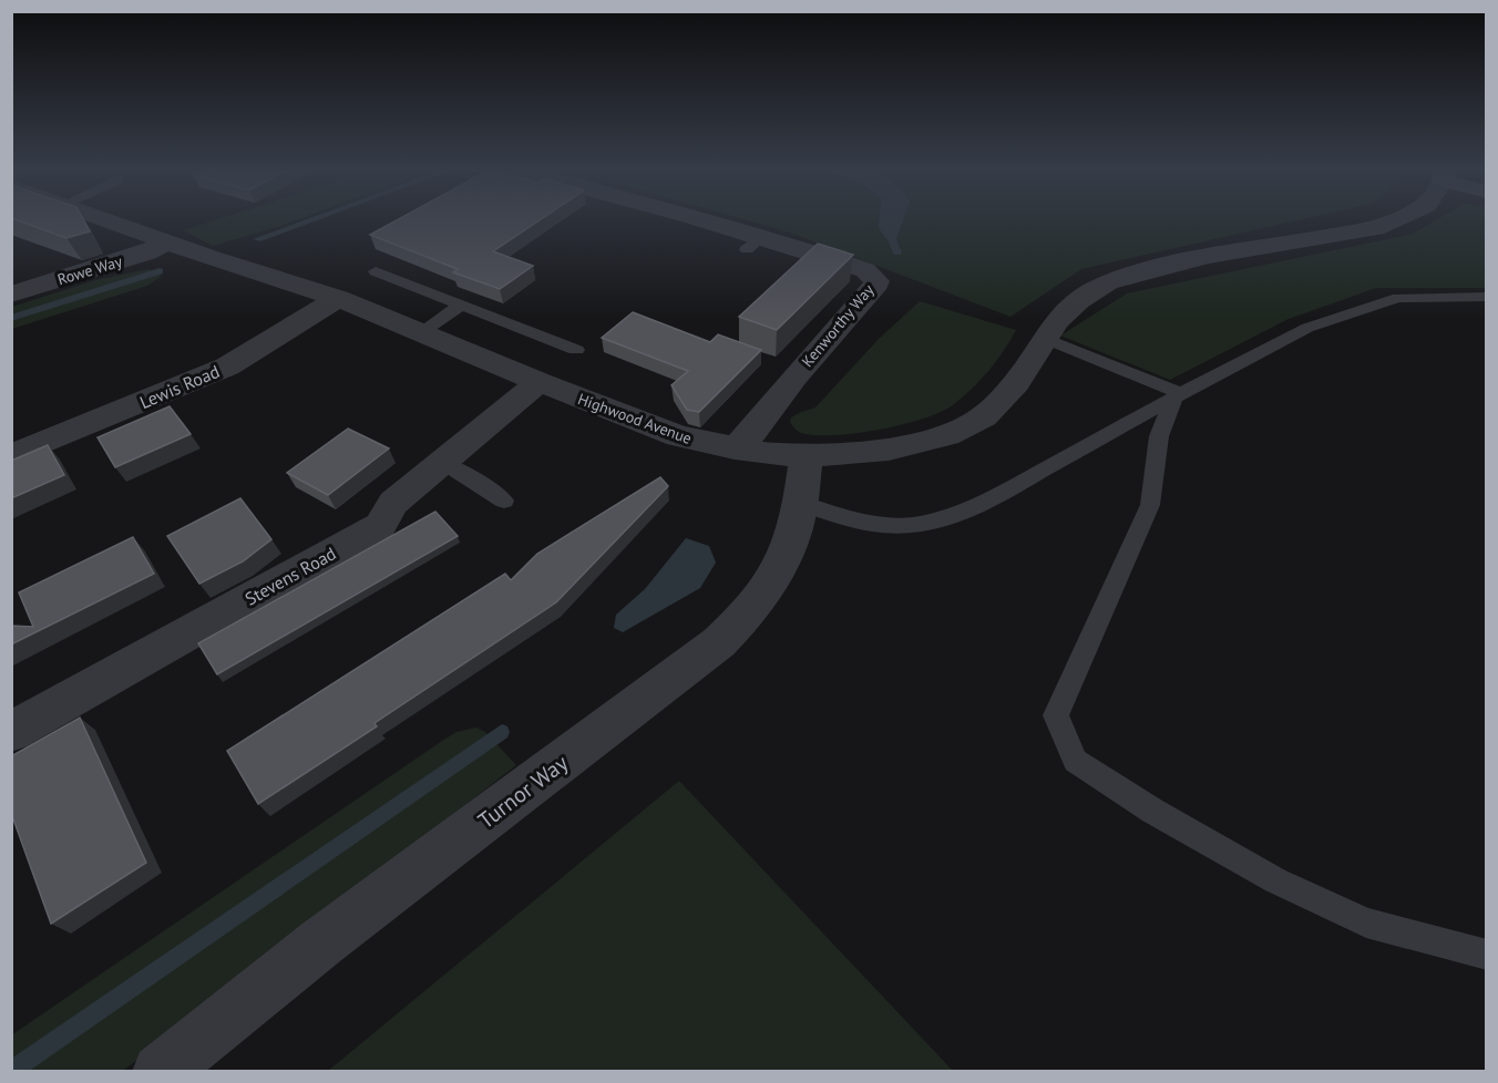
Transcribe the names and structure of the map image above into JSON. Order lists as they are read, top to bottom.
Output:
{
  "streets": {
    "street": [
      "Rowe Way",
      "Kenworthy Way",
      "Lewis Road",
      "Highwood Avenue",
      "Stevens Road",
      "Turnor Way"
    ]
  },
  "crossings": [
    ["Rowe Way", "Highwood Avenue"],
    ["Kenworthy Way", "Highwood Avenue"],
    ["Lewis Road", "Highwood Avenue"],
    ["Highwood Avenue", "Stevens Road"],
    ["Highwood Avenue", "Turnor Way"]
  ]
}
